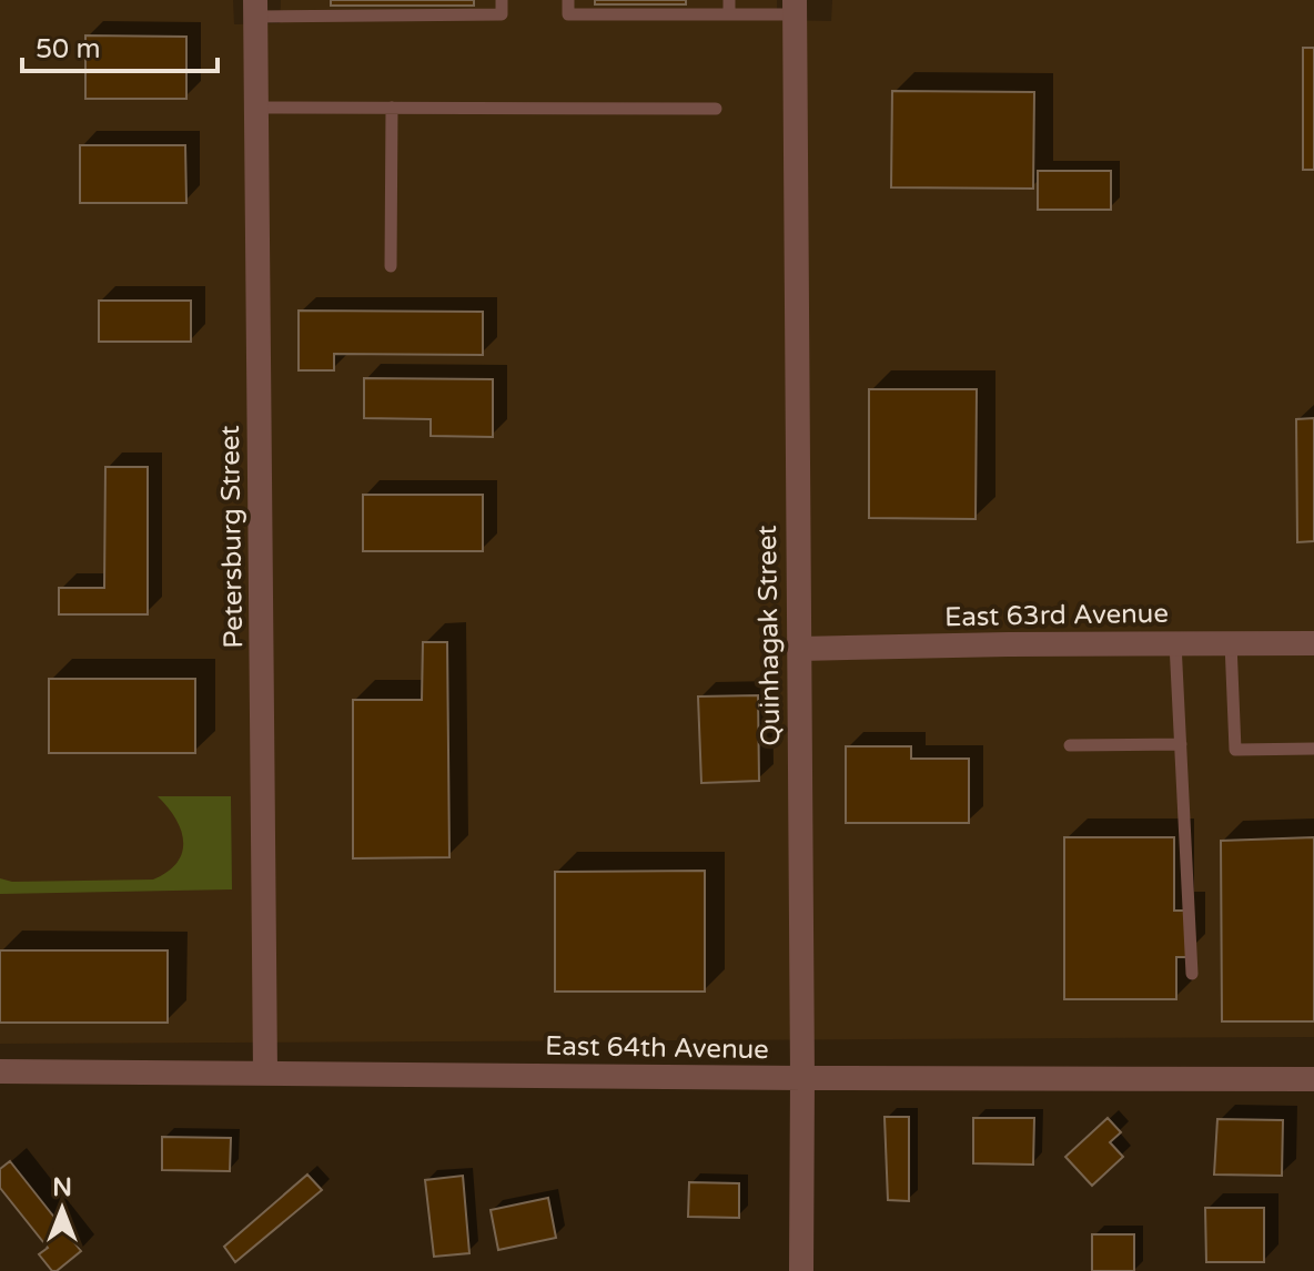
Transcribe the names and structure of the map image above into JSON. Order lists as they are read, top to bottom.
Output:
{
  "streets": {
    "street": [
      "Petersburg Street",
      "East 63rd Avenue",
      "Quinhagak Street",
      "East 64th Avenue"
    ]
  },
  "crossings": [
    ["Petersburg Street", "East 64th Avenue"],
    ["East 63rd Avenue", "Quinhagak Street"],
    ["Quinhagak Street", "East 64th Avenue"]
  ],
  "scale_bar": "50 m",
  "north": "top"
}
